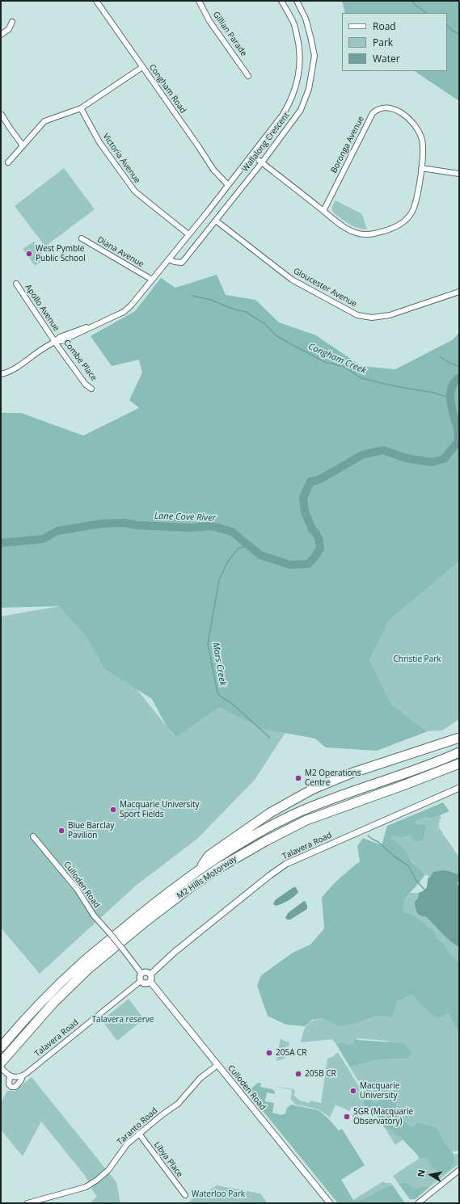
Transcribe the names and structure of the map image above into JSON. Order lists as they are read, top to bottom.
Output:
{
  "streets": {
    "highway": ["M2 Hills Motorway"],
    "street": [
      "Gillian Parade",
      "Congham Road",
      "Wallalong Crescent",
      "Boronga Avenue",
      "Victoria Avenue",
      "Diana Avenue",
      "Gloucester Avenue",
      "Apollo Avenue",
      "Combe Place",
      "Talavera Road",
      "Culloden Road",
      "Taranto Road",
      "Libya Place"
    ]
  },
  "crossings": [
    ["Congham Road", "Wallalong Crescent"],
    ["Wallalong Crescent", "Boronga Avenue"],
    ["Wallalong Crescent", "Victoria Avenue"],
    ["Wallalong Crescent", "Diana Avenue"],
    ["Wallalong Crescent", "Gloucester Avenue"],
    ["Wallalong Crescent", "Apollo Avenue"],
    ["Wallalong Crescent", "Combe Place"],
    ["Apollo Avenue", "Combe Place"],
    ["Talavera Road", "Culloden Road"],
    ["Culloden Road", "Taranto Road"],
    ["Taranto Road", "Libya Place"]
  ],
  "water": ["Congham Creek", "Lane Cove River", "Mars Creek"],
  "parks": ["Christie Park", "Talavera reserve", "Waterloo Park"],
  "places": [
    "West Pymble Public School",
    "M2 Operations Centre",
    "Macquarie University Sport Fields",
    "Blue Barclay Pavilion",
    "205A CR",
    "205B CR",
    "Macquarie University",
    "5GR (Macquarie Observatory)"
  ],
  "legend": ["Road", "Park", "Water"],
  "north": "left"
}
